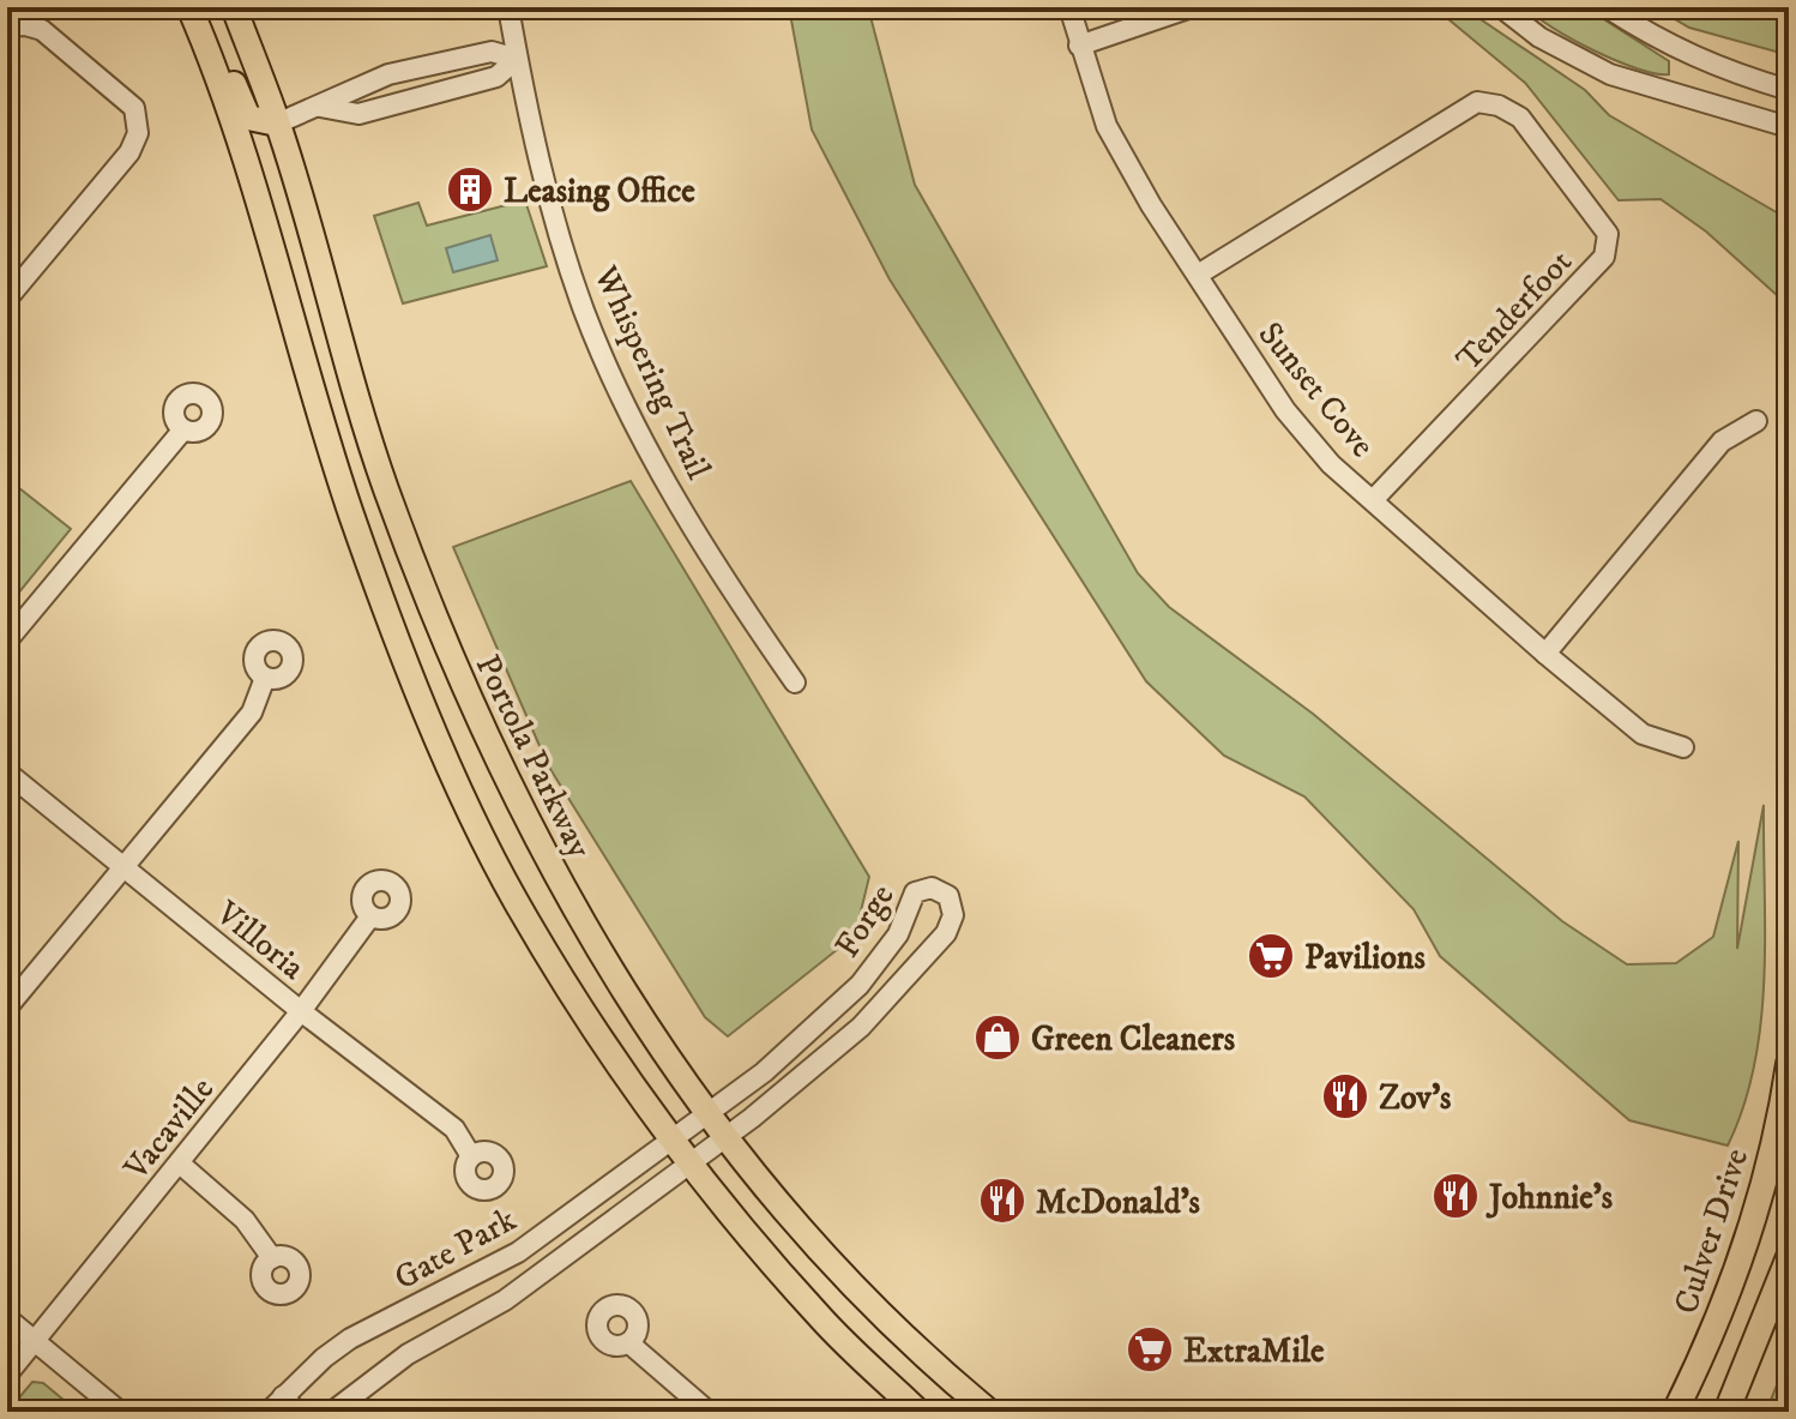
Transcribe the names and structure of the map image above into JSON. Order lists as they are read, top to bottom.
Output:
{
  "streets": {
    "main road": ["Portola Parkway", "Culver Drive"],
    "street": [
      "Tenderfoot",
      "Whispering Trail",
      "Sunset Cove",
      "Forge",
      "Villoria",
      "Vacaville",
      "Gate Park"
    ]
  },
  "crossings": [
    ["Tenderfoot", "Sunset Cove"],
    ["Portola Parkway", "Forge"],
    ["Forge", "Gate Park"],
    ["Villoria", "Vacaville"]
  ],
  "places": {
    "building": ["Leasing Office"],
    "supermarket": ["Pavilions", "ExtraMile"],
    "shop": ["Green Cleaners"],
    "restaurant": ["Zov's", "Johnnie's", "McDonald's"]
  }
}
